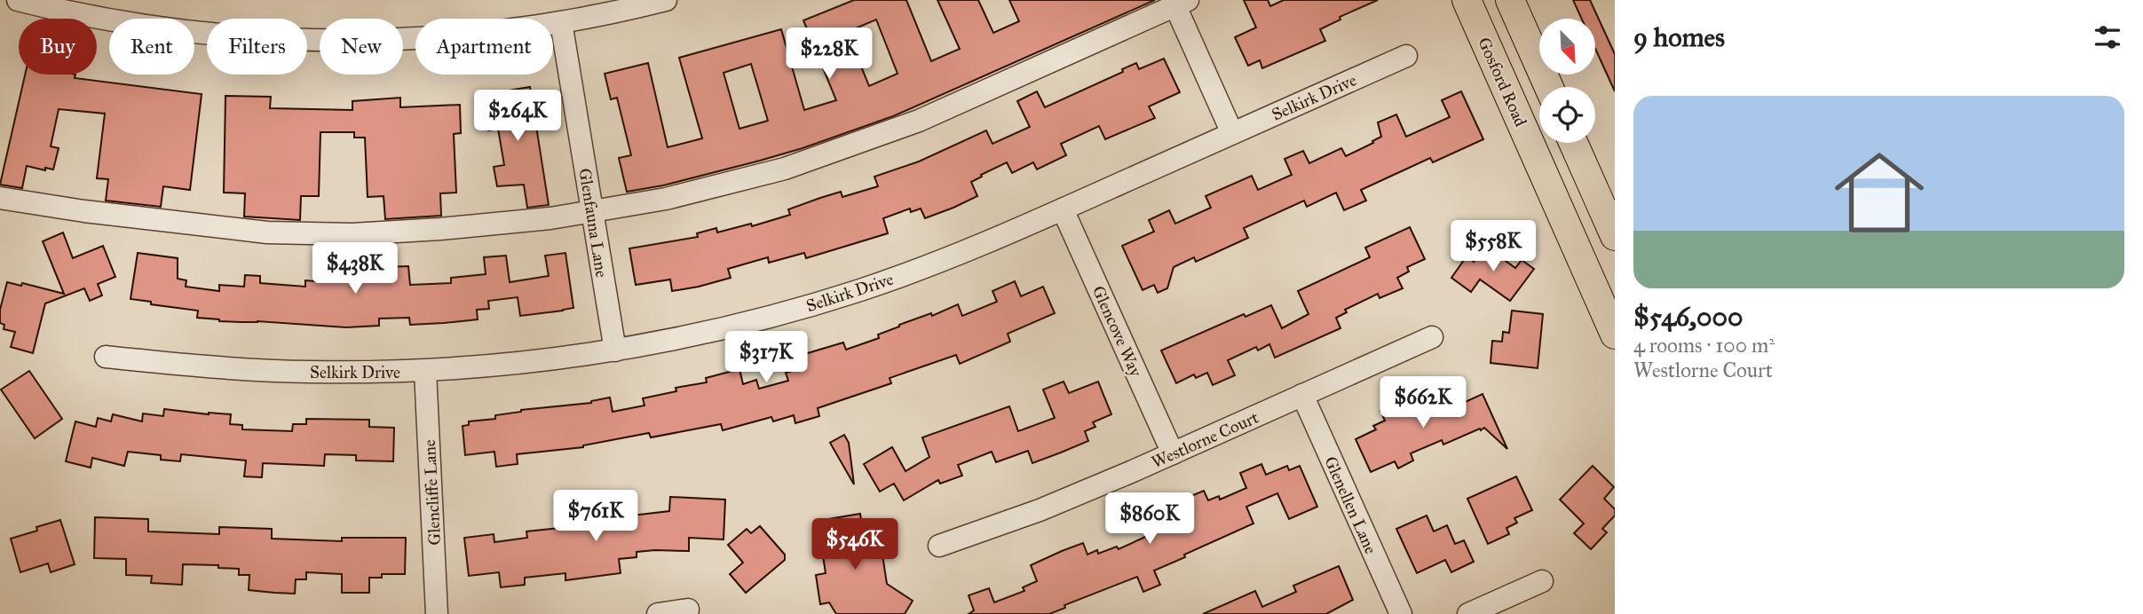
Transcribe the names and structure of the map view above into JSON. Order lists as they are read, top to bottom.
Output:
{
  "streets": {
    "main road": ["Gosford Road"],
    "street": [
      "Selkirk Drive",
      "Glenfauna Lane",
      "Glencove Way",
      "Westlorne Court",
      "Glencliffe Lane",
      "Glenellen Lane"
    ]
  },
  "crossings": [
    ["Selkirk Drive", "Glenfauna Lane"],
    ["Selkirk Drive", "Glencove Way"],
    ["Selkirk Drive", "Glencliffe Lane"],
    ["Glencove Way", "Westlorne Court"],
    ["Westlorne Court", "Glenellen Lane"]
  ],
  "north": "bottom right",
  "page": {
    "heading": "9 homes",
    "chip": [
      "Buy",
      "Rent",
      "Filters",
      "New",
      "Apartment"
    ],
    "price": [
      "$228K",
      "$264K",
      "$558K",
      "$438K",
      "$317K",
      "$662K",
      "$761K",
      "$860K",
      "$546K"
    ],
    "list": [
      {
        "name": "$546,000",
        "note": "4 rooms · 100 m² · Westlorne Court"
      }
    ]
  }
}
